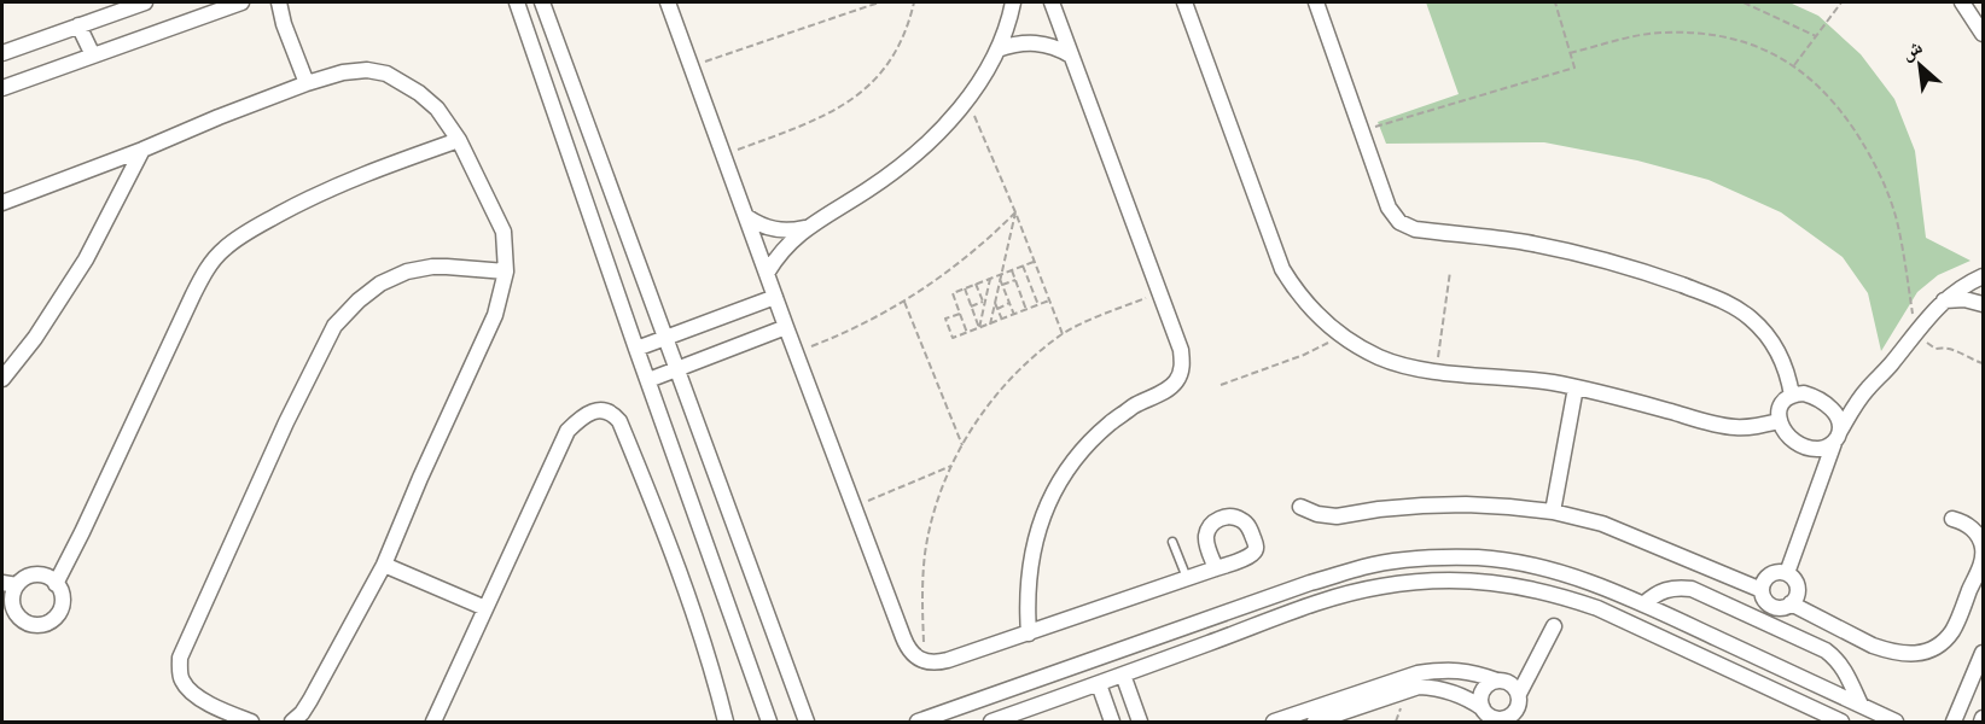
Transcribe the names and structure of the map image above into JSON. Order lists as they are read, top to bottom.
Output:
{
  "north": "top left"
}
